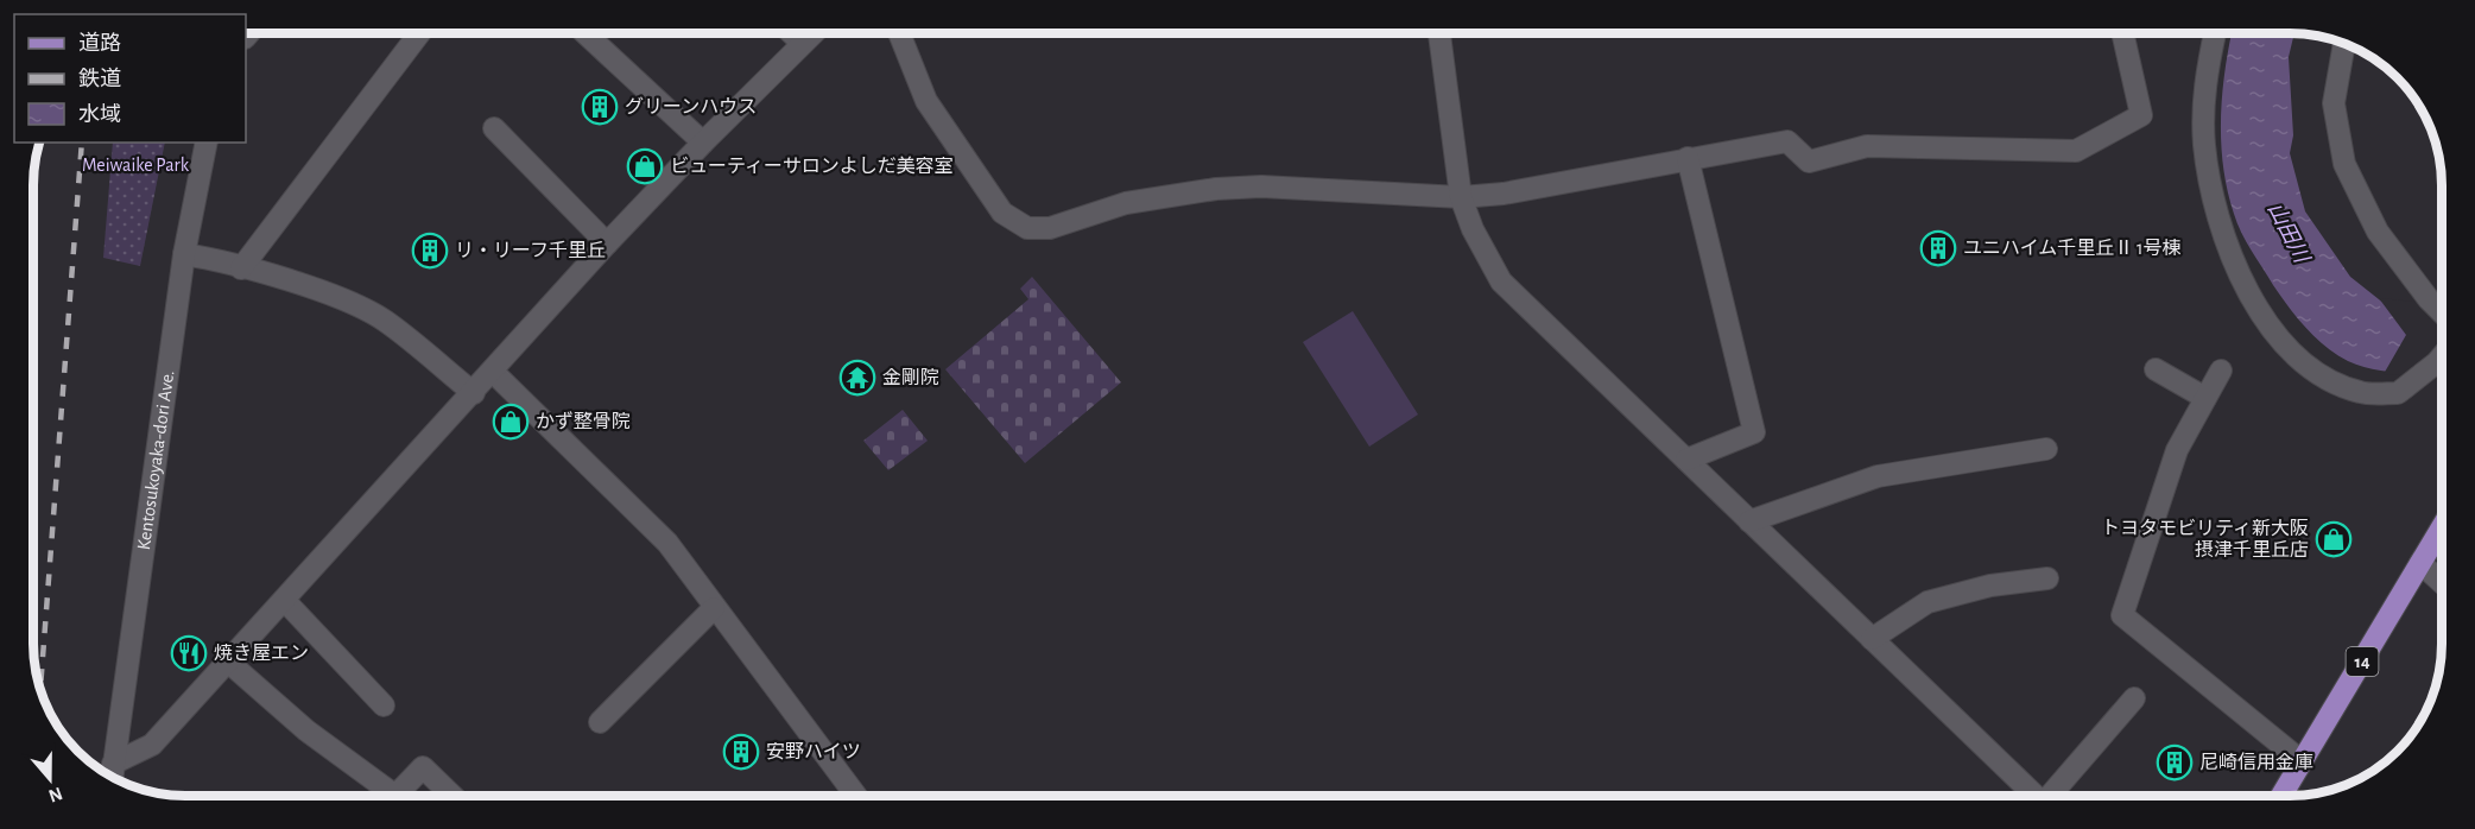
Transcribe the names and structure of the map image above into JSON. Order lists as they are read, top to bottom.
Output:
{
  "streets": {
    "main road": ["14"],
    "street": ["Kentosukoyaka-dori Ave."]
  },
  "water": ["山田川"],
  "parks": ["Meiwaike Park"],
  "places": {
    "building": [
      "グリーンハウス",
      "ユニハイム千里丘Ⅱ 1号棟",
      "リ・リーフ千里丘",
      "安野ハイツ",
      "尼崎信用金庫"
    ],
    "shop": ["ビューティーサロンよしだ美容室", "かず整骨院", "トヨタモビリティ新大阪 摂津千里丘店"],
    "temple": ["金剛院"],
    "restaurant": ["焼き屋エン"]
  },
  "legend": ["道路", "鉄道", "水域"],
  "north": "bottom"
}
